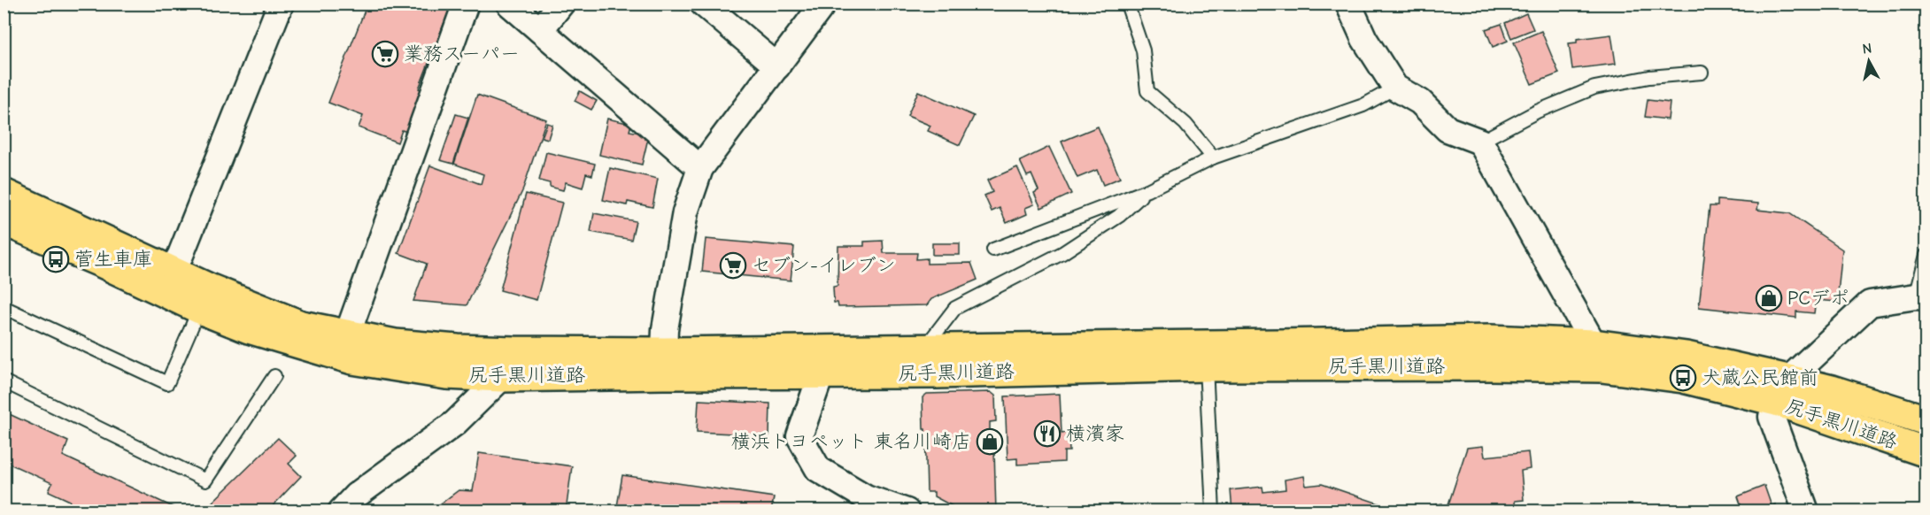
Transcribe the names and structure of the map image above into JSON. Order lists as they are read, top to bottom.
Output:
{
  "streets": {
    "main road": ["尻手黒川道路"]
  },
  "places": {
    "supermarket": ["業務スーパー", "セブン-イレブン"],
    "bus stop": ["菅生車庫", "犬蔵公民館前"],
    "shop": ["PCデポ", "横浜トヨペット 東名川崎店"],
    "restaurant": ["横濱家"]
  },
  "north": "top"
}
